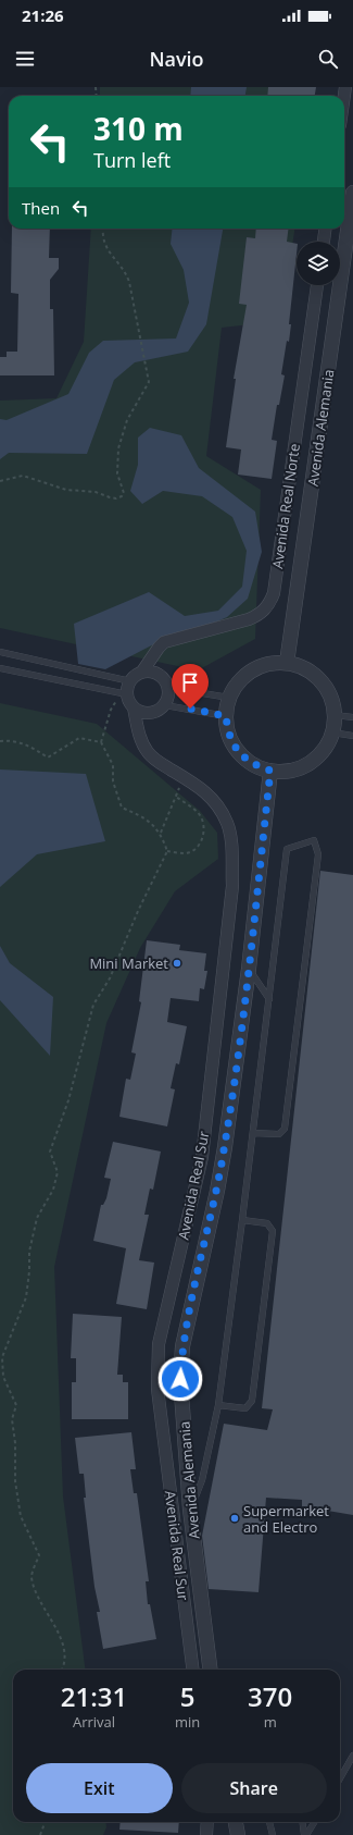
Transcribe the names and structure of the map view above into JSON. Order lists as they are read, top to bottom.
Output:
{
  "streets": {
    "street": ["Avenida Alemania", "Avenida Real Norte", "Avenida Real Sur"]
  },
  "crossings": [
    ["Avenida Real Norte", "Avenida Real Sur"]
  ],
  "places": ["Mini Market", "Supermarket and Electro"],
  "page": {
    "status": "21:26",
    "header": "Navio",
    "turn": ["310 m", "Turn left"],
    "then": "Then",
    "eta": [
      "21:31",
      "Arrival",
      "5",
      "min",
      "370",
      "m"
    ],
    "buttons": ["Exit", "Share"]
  }
}
